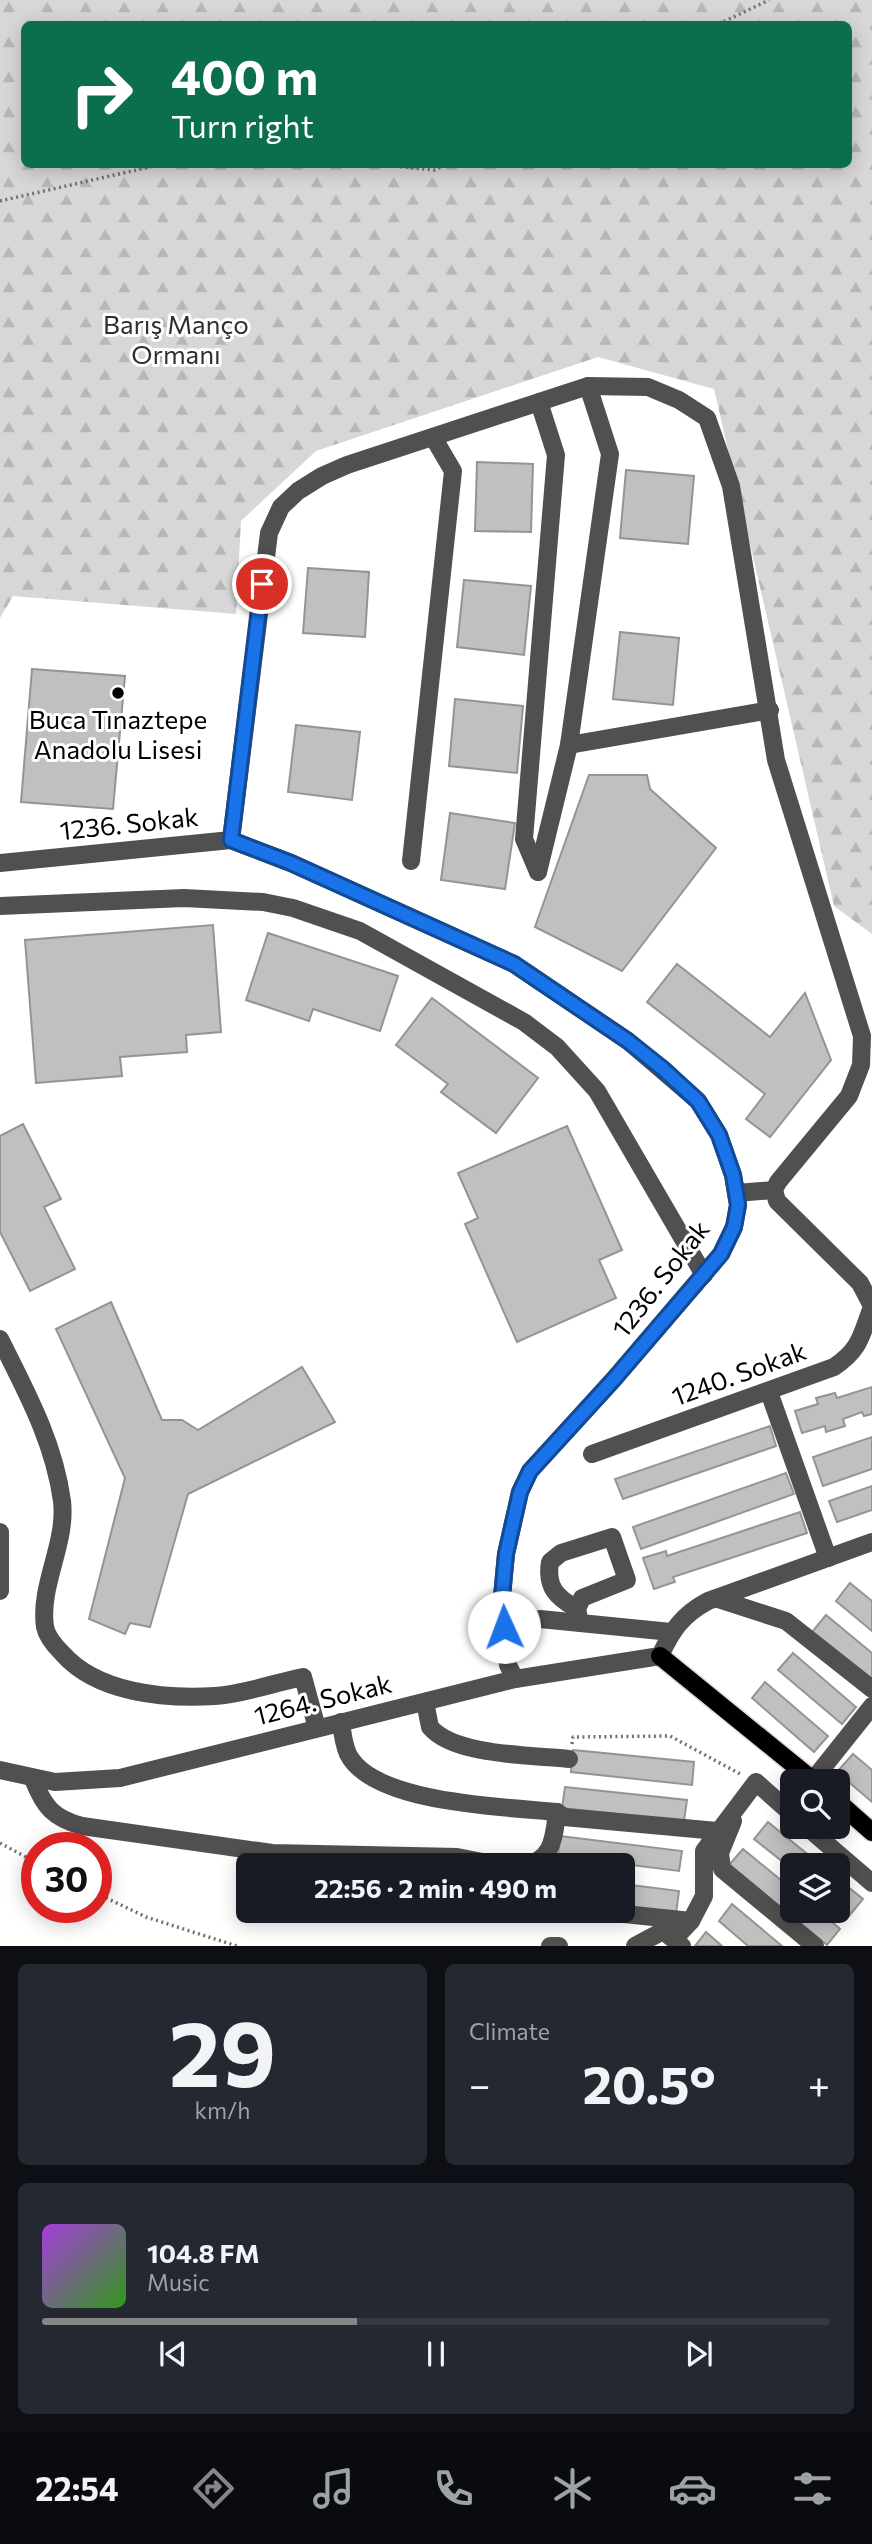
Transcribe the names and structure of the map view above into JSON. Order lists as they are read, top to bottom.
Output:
{
  "streets": {
    "street": ["1236. Sokak", "1240. Sokak", "1264. Sokak"]
  },
  "crossings": [
    ["1236. Sokak", "1264. Sokak"]
  ],
  "parks": ["Barış Manço Ormanı"],
  "places": ["Buca Tınaztepe Anadolu Lisesi"],
  "page": {
    "turn": ["400 m", "Turn right"],
    "limit": "30",
    "trip": "22:56 · 2 min · 490 m",
    "tile": [
      ["29", "km/h"],
      "Climate"
    ],
    "heat": ["−", "20.5°", "+"],
    "song": ["104.8 FM", "Music"],
    "tabs": "22:54"
  }
}
